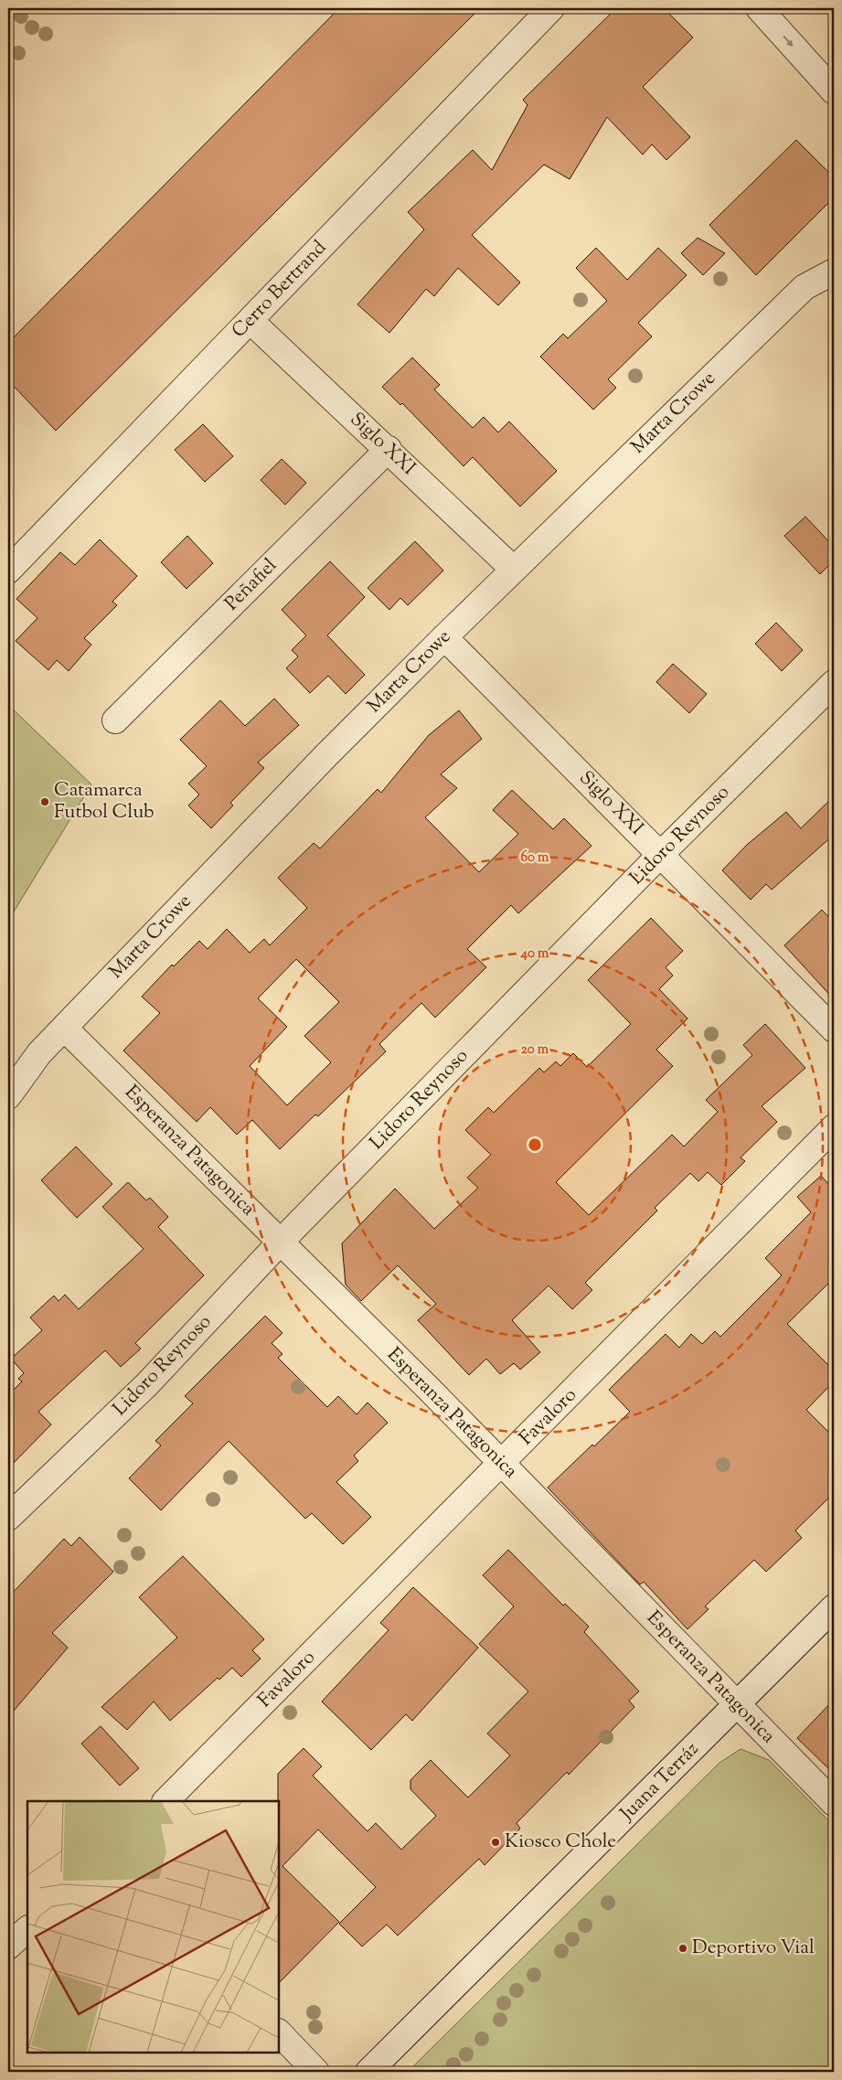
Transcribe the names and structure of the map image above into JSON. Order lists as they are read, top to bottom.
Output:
{
  "streets": {
    "street": [
      "Cerro Bertrand",
      "Marta Crowe",
      "Siglo XXI",
      "Peñafiel",
      "Lidoro Reynoso",
      "Esperanza Patagonica",
      "Favaloro",
      "Juana Terráz"
    ]
  },
  "crossings": [
    ["Cerro Bertrand", "Siglo XXI"],
    ["Marta Crowe", "Siglo XXI"],
    ["Marta Crowe", "Esperanza Patagonica"],
    ["Siglo XXI", "Peñafiel"],
    ["Siglo XXI", "Lidoro Reynoso"],
    ["Lidoro Reynoso", "Esperanza Patagonica"],
    ["Esperanza Patagonica", "Favaloro"],
    ["Esperanza Patagonica", "Juana Terráz"]
  ],
  "places": ["Catamarca Futbol Club", "Kiosco Chole", "Deportivo Vial"],
  "rings": ["60 m", "40 m", "20 m"]
}
